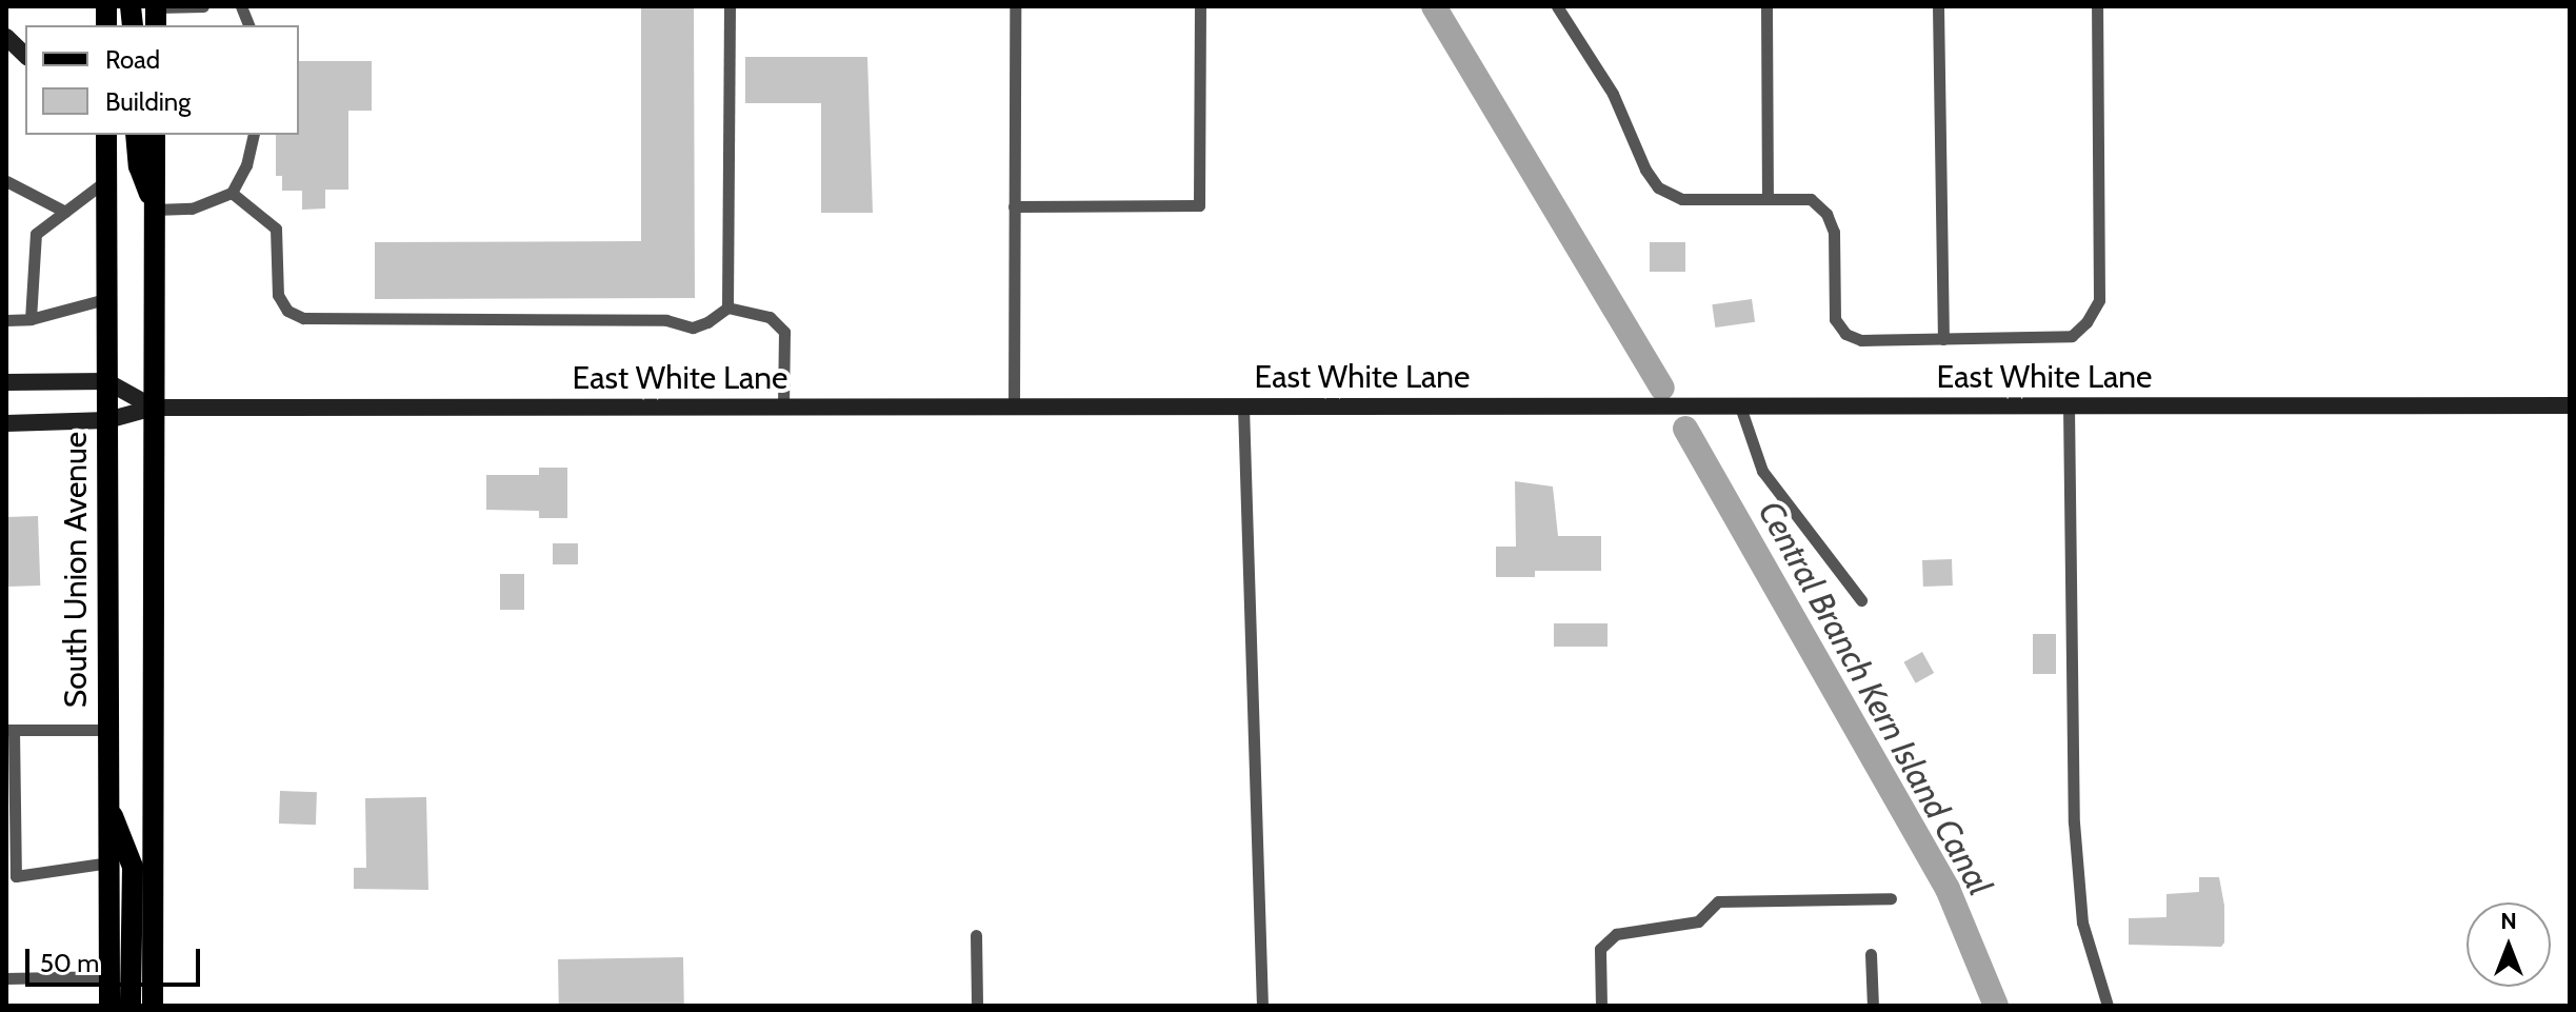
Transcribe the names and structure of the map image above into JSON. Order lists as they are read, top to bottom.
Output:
{
  "streets": {
    "main road": ["South Union Avenue"],
    "street": ["East White Lane"]
  },
  "water": ["Central Branch Kern Island Canal"],
  "legend": ["Road", "Building"],
  "scale_bar": "50 m",
  "north": "top"
}
